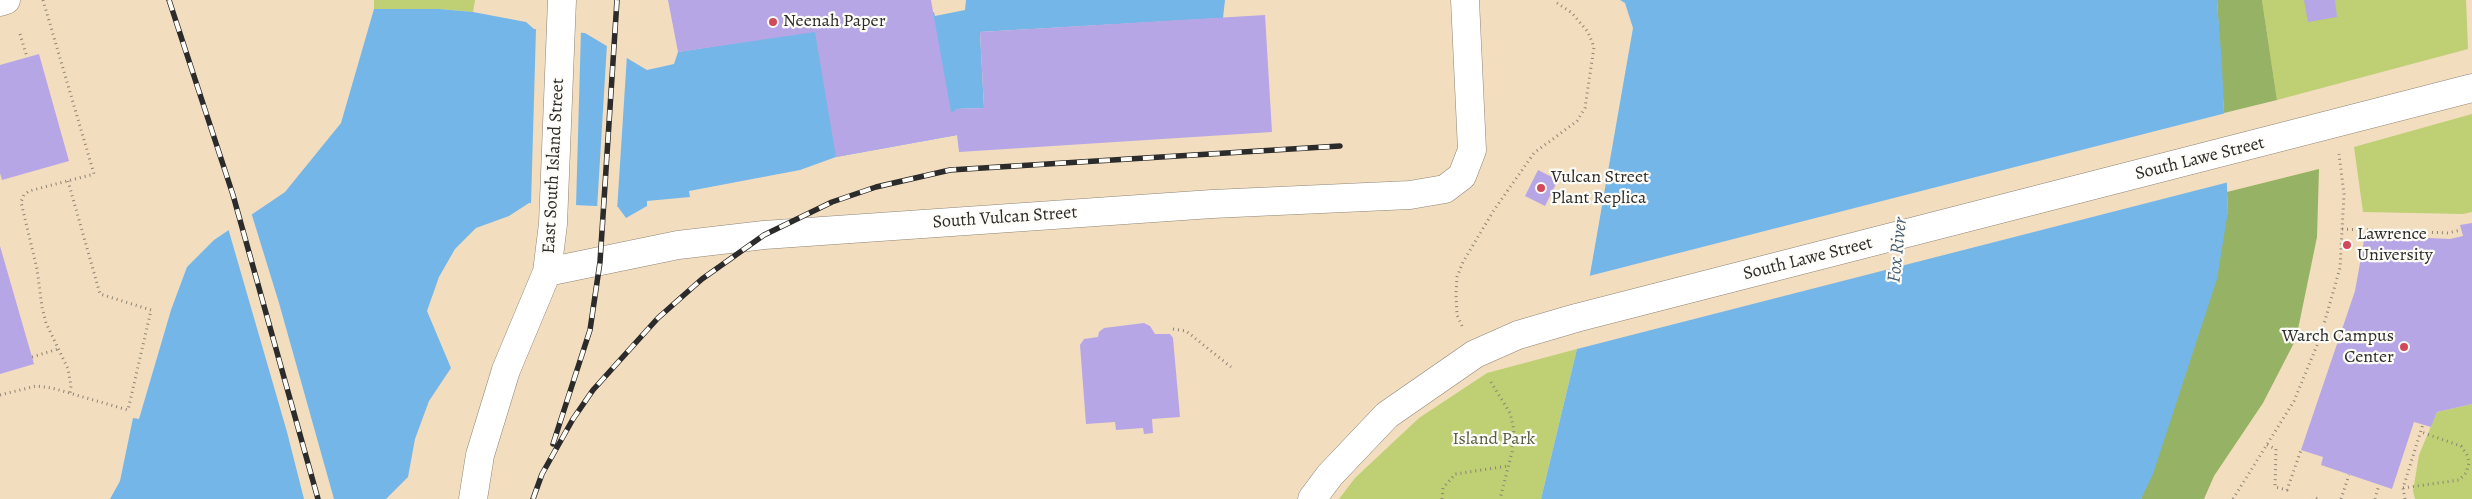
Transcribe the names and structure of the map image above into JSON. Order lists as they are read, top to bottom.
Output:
{
  "streets": {
    "street": ["South Lawe Street", "East South Island Street", "South Vulcan Street"]
  },
  "crossings": [
    ["East South Island Street", "South Vulcan Street"]
  ],
  "water": ["Fox River"],
  "parks": ["Island Park"],
  "places": [
    "Neenah Paper",
    "Vulcan Street Plant Replica",
    "Lawrence University",
    "Warch Campus Center"
  ]
}
